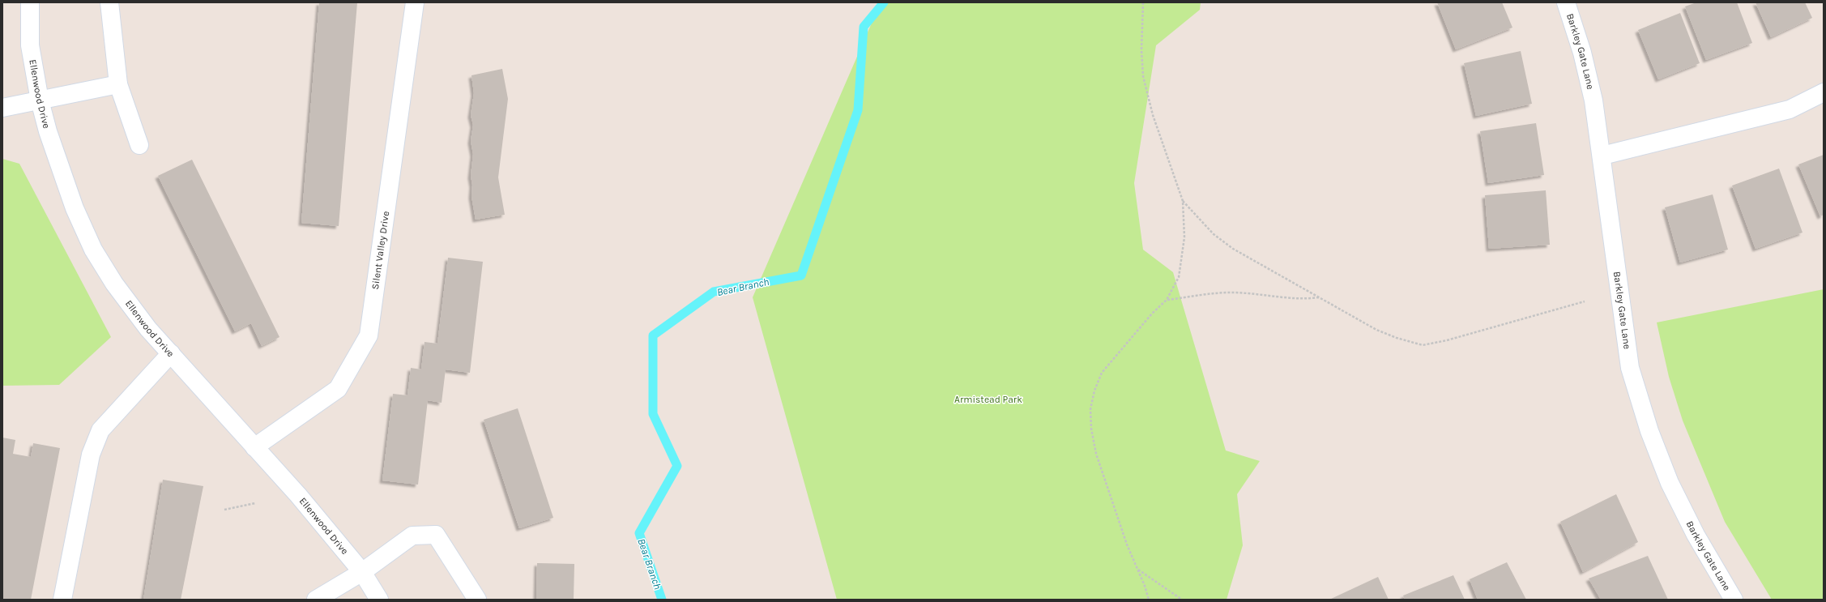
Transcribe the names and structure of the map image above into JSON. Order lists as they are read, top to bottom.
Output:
{
  "streets": {
    "street": ["Barkley Gate Lane", "Ellenwood Drive", "Silent Valley Drive"]
  },
  "crossings": [
    ["Ellenwood Drive", "Silent Valley Drive"]
  ],
  "water": ["Bear Branch"],
  "parks": ["Armistead Park"]
}
